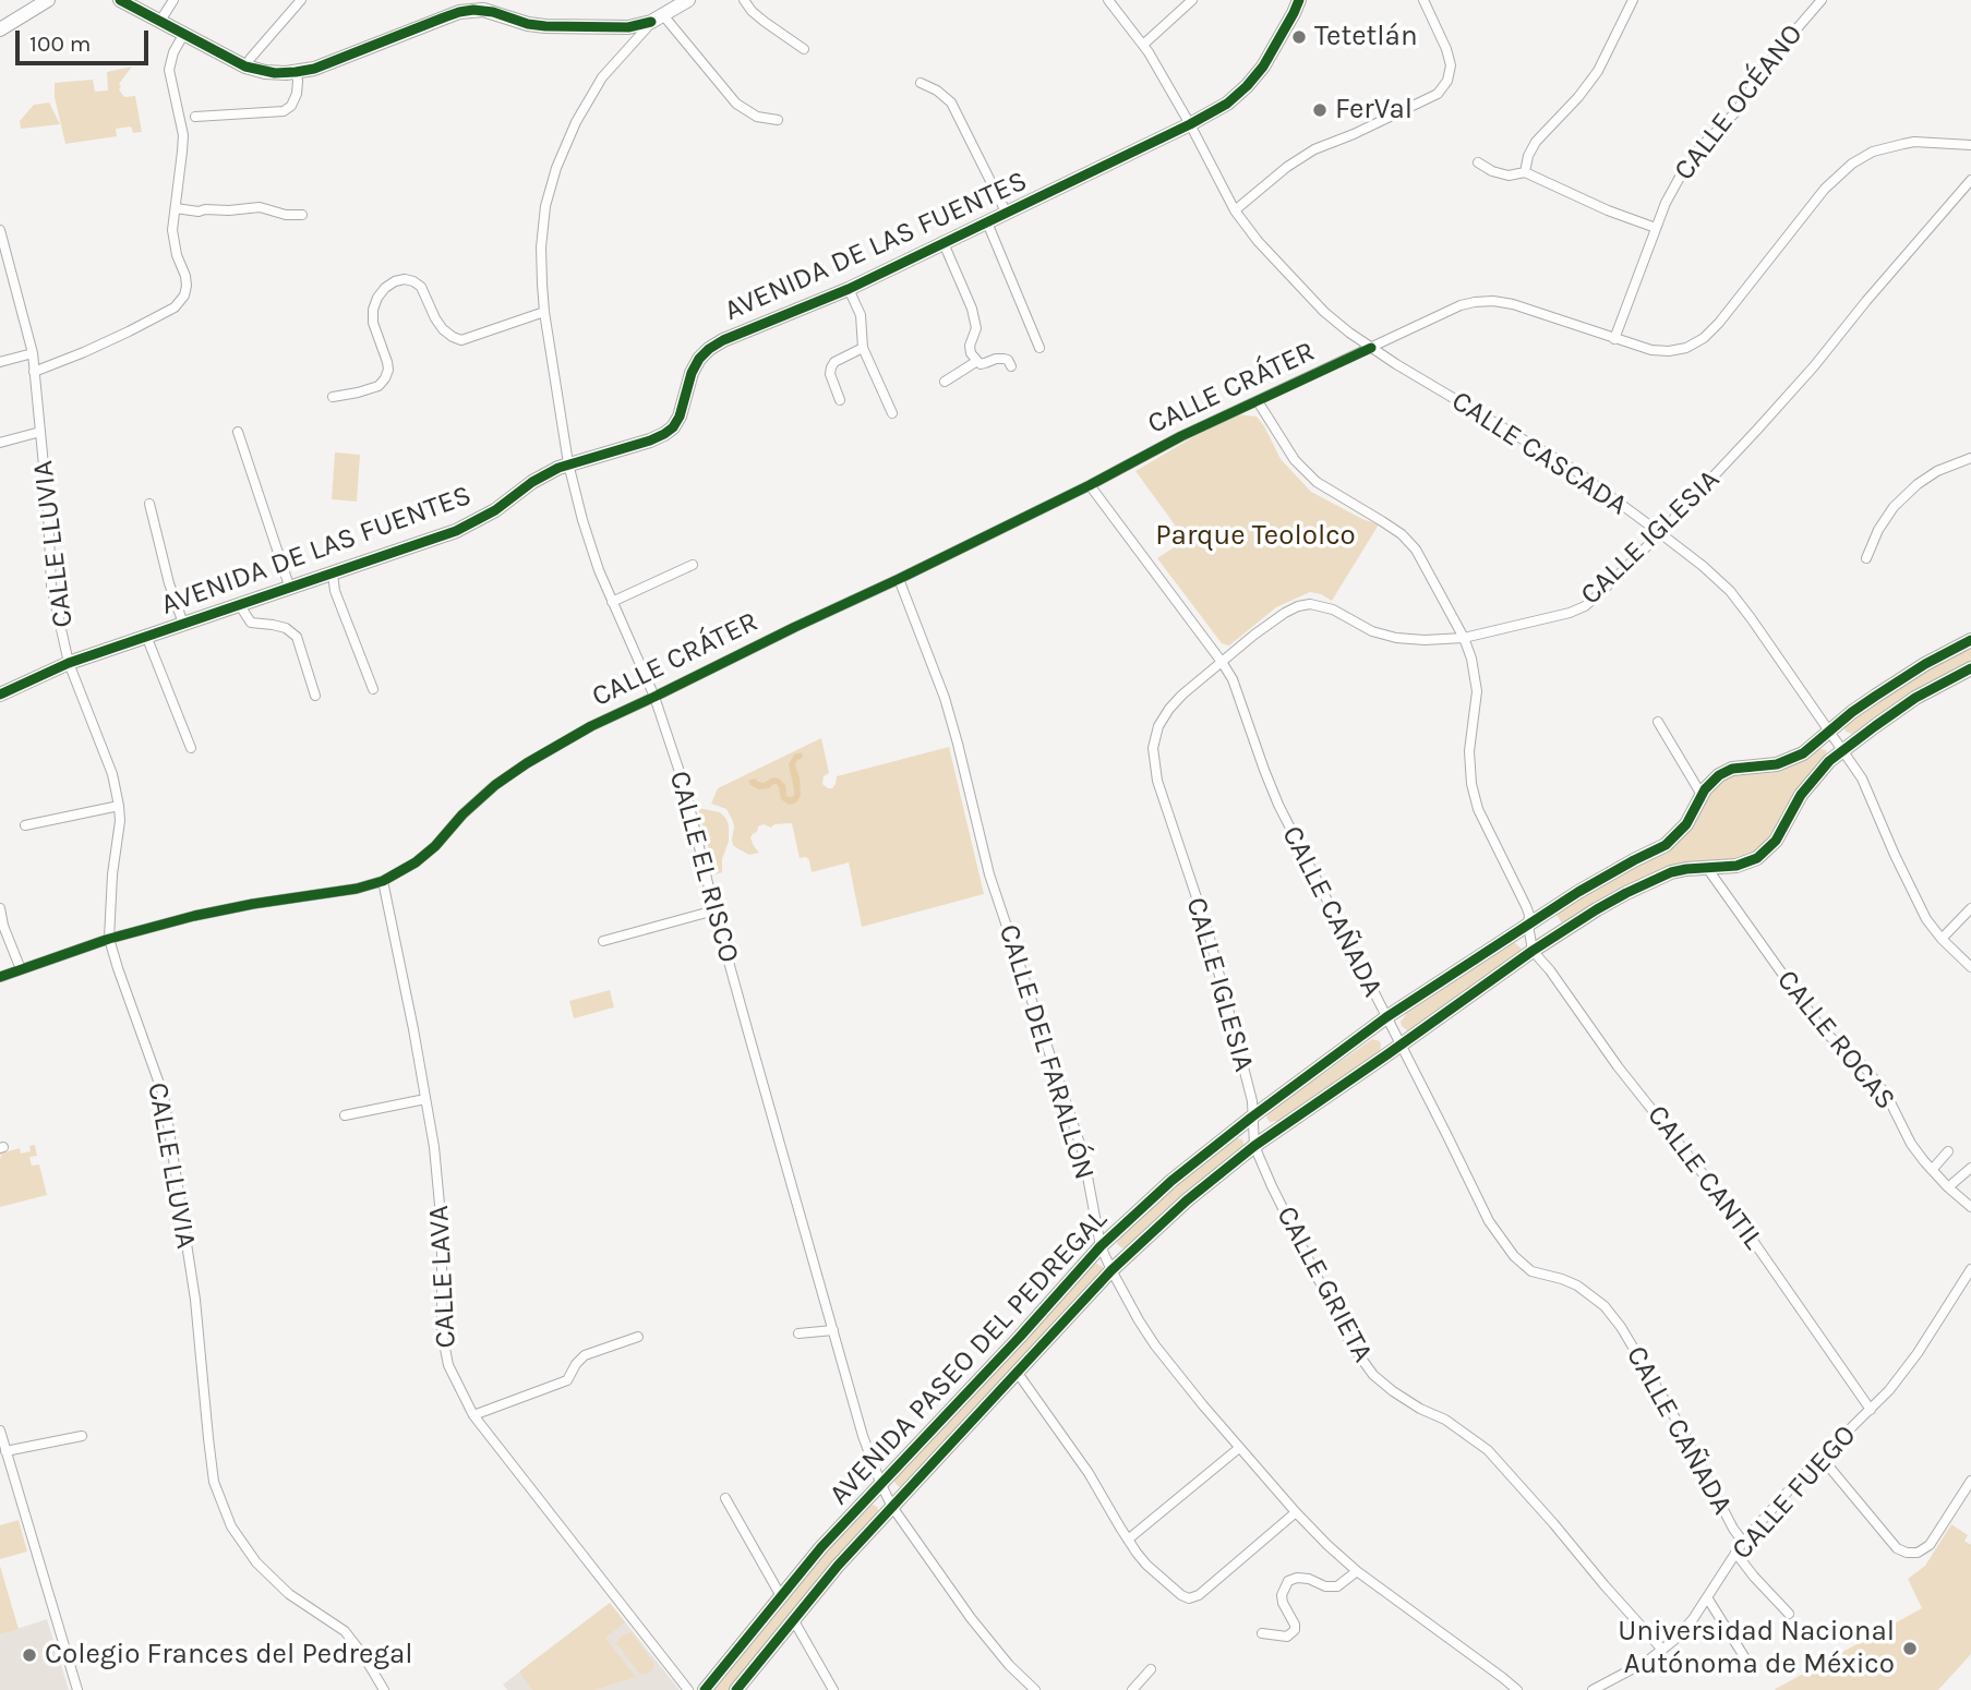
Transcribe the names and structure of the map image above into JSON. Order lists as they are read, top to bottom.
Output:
{
  "streets": {
    "main road": ["AVENIDA DE LAS FUENTES", "AVENIDA PASEO DEL PEDREGAL"],
    "street": [
      "CALLE OCÉANO",
      "CALLE CRÁTER",
      "CALLE CASCADA",
      "CALLE IGLESIA",
      "CALLE LLUVIA",
      "CALLE EL RISCO",
      "CALLE CAÑADA",
      "CALLE ROCAS",
      "CALLE DEL FARALLÓN",
      "CALLE CANTIL",
      "CALLE LAVA",
      "CALLE GRIETA",
      "CALLE FUEGO"
    ]
  },
  "crossings": [
    ["CALLE OCÉANO", "CALLE CRÁTER"],
    ["AVENIDA DE LAS FUENTES", "CALLE CASCADA"],
    ["AVENIDA DE LAS FUENTES", "CALLE LLUVIA"],
    ["AVENIDA DE LAS FUENTES", "CALLE EL RISCO"],
    ["CALLE CRÁTER", "CALLE CASCADA"],
    ["CALLE CRÁTER", "CALLE LLUVIA"],
    ["CALLE CRÁTER", "CALLE EL RISCO"],
    ["CALLE CRÁTER", "CALLE CAÑADA"],
    ["CALLE CRÁTER", "CALLE DEL FARALLÓN"],
    ["CALLE CRÁTER", "CALLE LAVA"],
    ["CALLE CASCADA", "CALLE IGLESIA"],
    ["CALLE CASCADA", "AVENIDA PASEO DEL PEDREGAL"],
    ["CALLE IGLESIA", "CALLE CAÑADA"],
    ["CALLE IGLESIA", "CALLE GRIETA"],
    ["CALLE IGLESIA", "AVENIDA PASEO DEL PEDREGAL"],
    ["CALLE EL RISCO", "AVENIDA PASEO DEL PEDREGAL"],
    ["CALLE CAÑADA", "AVENIDA PASEO DEL PEDREGAL"],
    ["CALLE CAÑADA", "CALLE FUEGO"],
    ["CALLE ROCAS", "AVENIDA PASEO DEL PEDREGAL"],
    ["CALLE DEL FARALLÓN", "AVENIDA PASEO DEL PEDREGAL"],
    ["CALLE CANTIL", "AVENIDA PASEO DEL PEDREGAL"],
    ["CALLE CANTIL", "CALLE FUEGO"],
    ["CALLE GRIETA", "AVENIDA PASEO DEL PEDREGAL"],
    ["CALLE GRIETA", "CALLE FUEGO"]
  ],
  "parks": ["Parque Teololco"],
  "places": [
    "Tetetlán",
    "FerVal",
    "Universidad Nacional Autónoma de México",
    "Colegio Frances del Pedregal"
  ],
  "scale_bar": "100 m"
}
